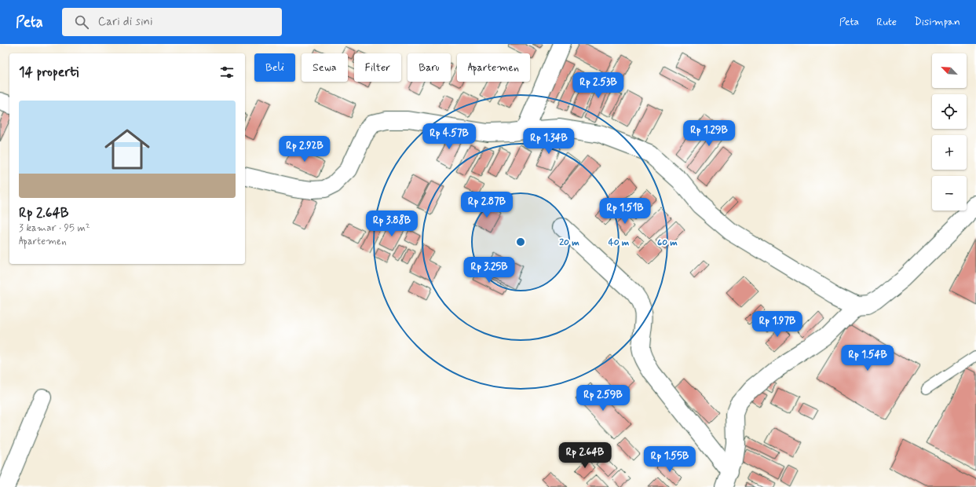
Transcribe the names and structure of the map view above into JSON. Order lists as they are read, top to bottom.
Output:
{
  "north": "top left",
  "page": {
    "header": "Peta",
    "search": "Cari di sini",
    "nav": ["Peta", "Rute", "Disimpan"],
    "map_buttons": ["+", "−"],
    "chip": [
      "Beli",
      "Sewa",
      "Filter",
      "Baru",
      "Apartemen"
    ],
    "heading": "14 properti",
    "price": [
      "Rp 2.53B",
      "Rp 1.29B",
      "Rp 4.57B",
      "Rp 1.34B",
      "Rp 2.92B",
      "Rp 2.87B",
      "Rp 1.51B",
      "Rp 3.88B",
      "Rp 3.25B",
      "Rp 1.97B",
      "Rp 1.54B",
      "Rp 2.59B",
      "Rp 2.64B",
      "Rp 1.55B"
    ],
    "list": [
      {
        "name": "Rp 2.64B",
        "note": "3 kamar · 95 m² · Apartemen"
      }
    ]
  },
  "rings": ["20 m", "40 m", "60 m"]
}
